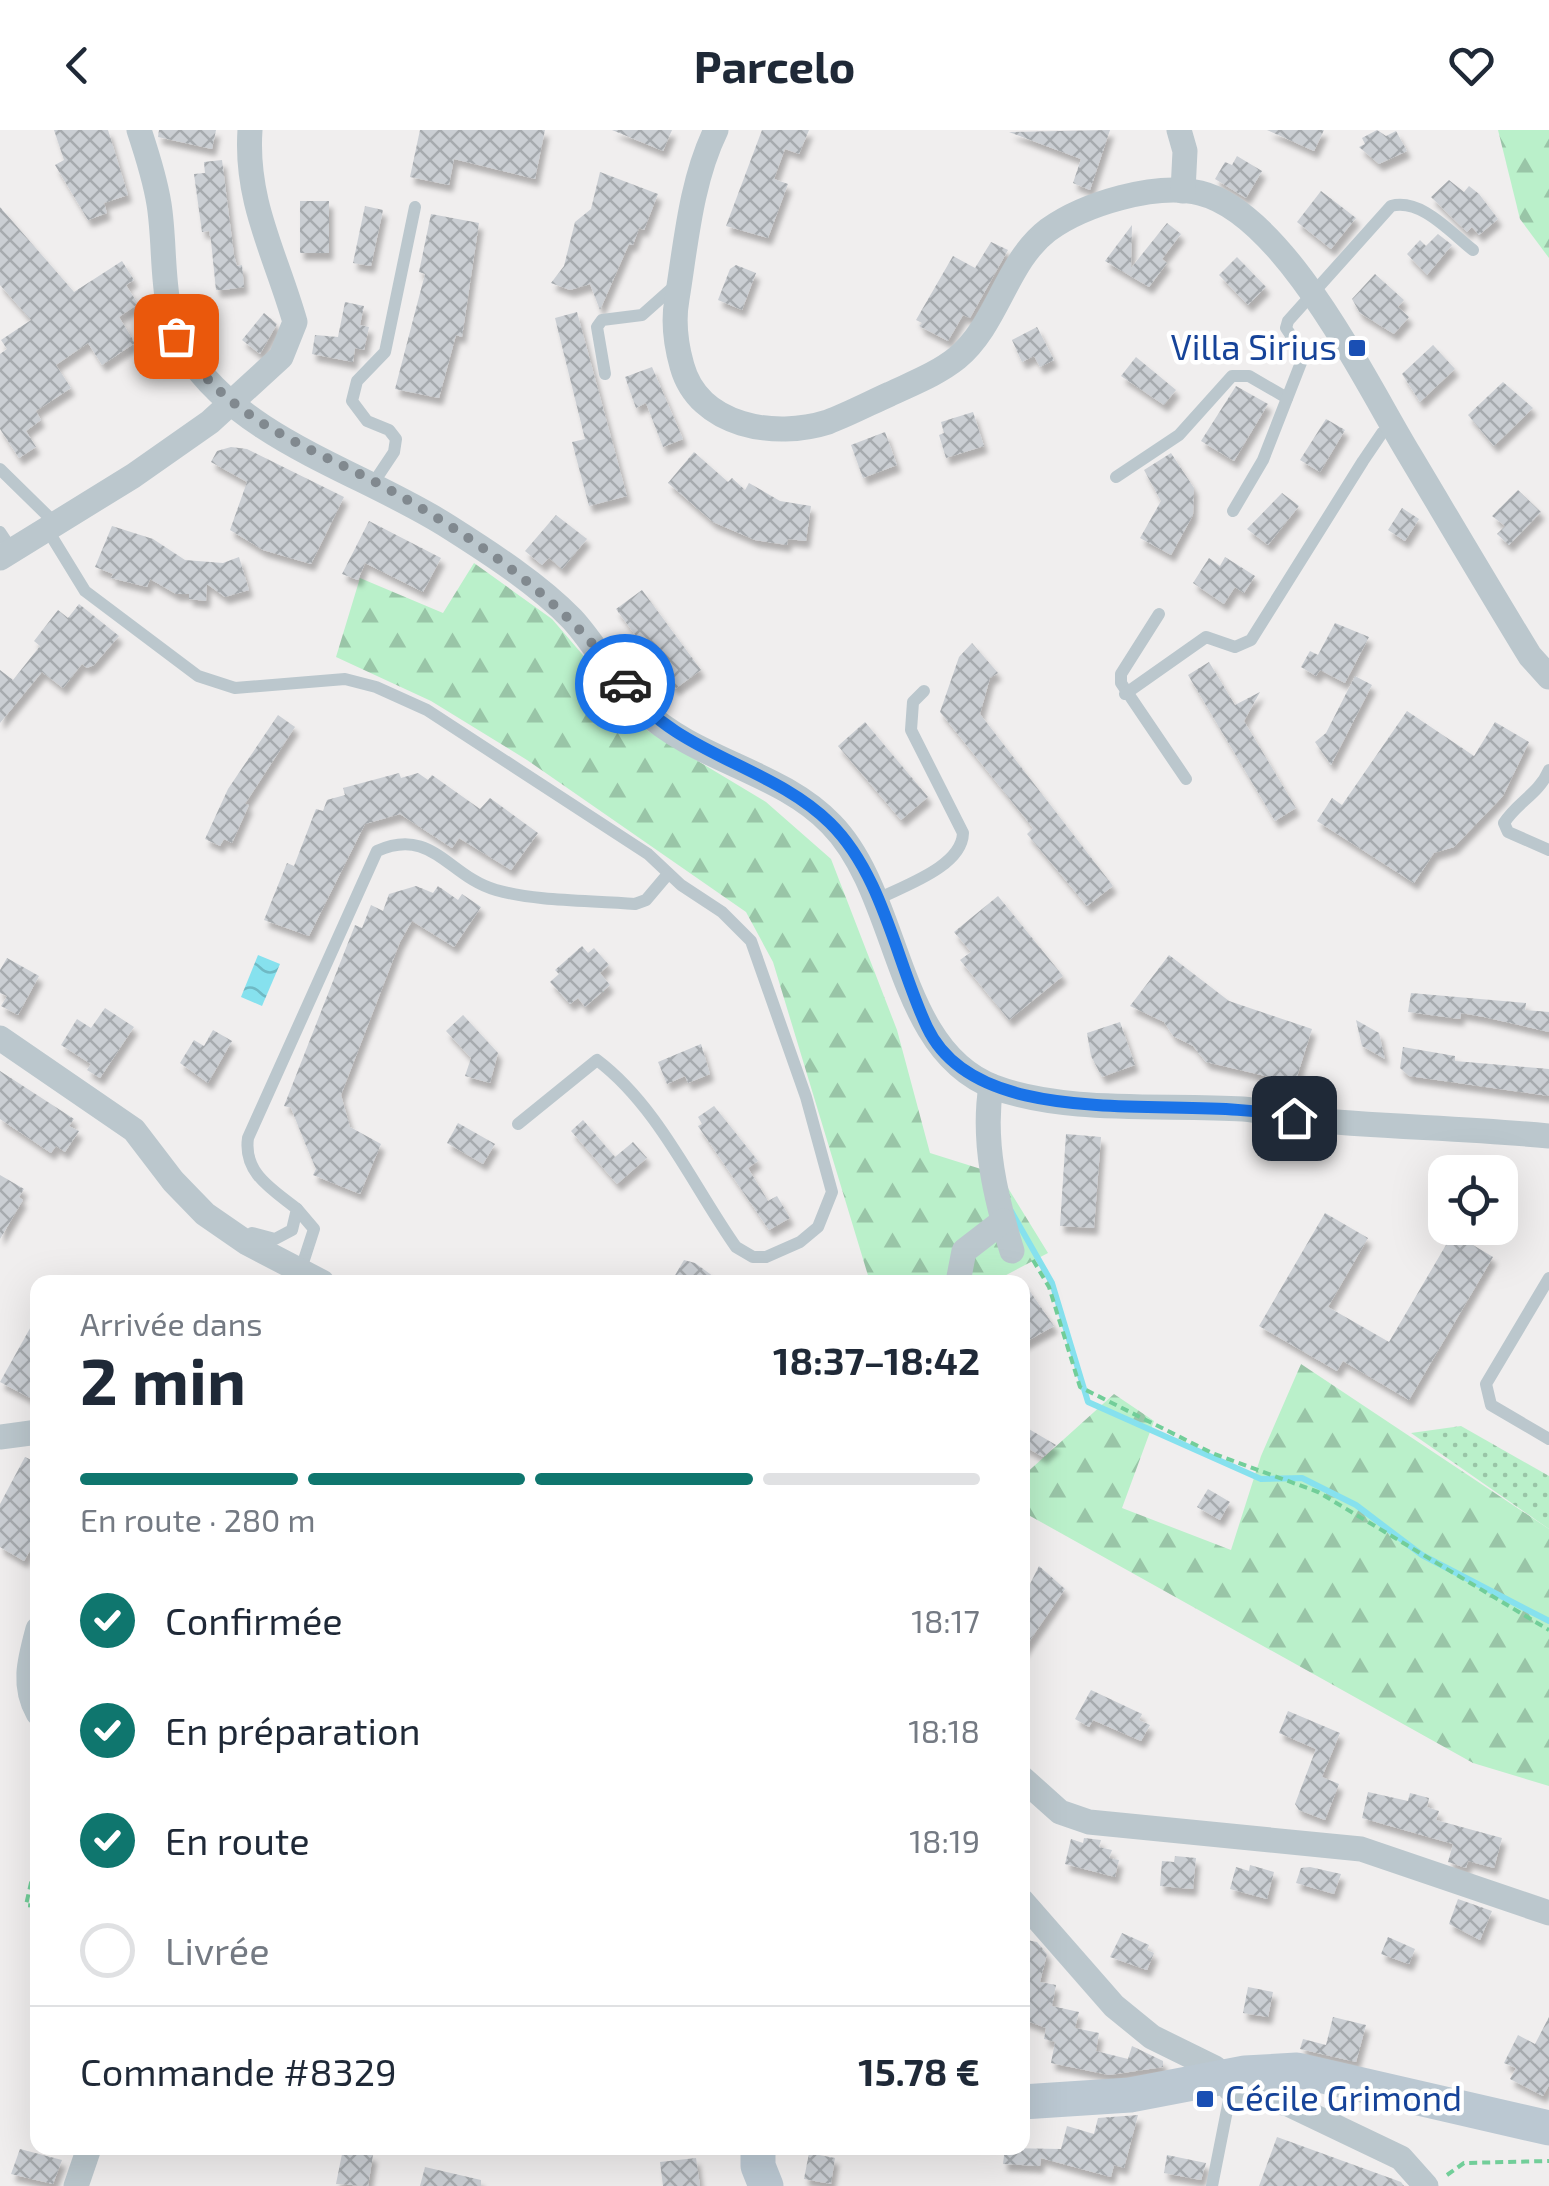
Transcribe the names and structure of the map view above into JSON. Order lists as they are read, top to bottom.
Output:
{
  "places": {
    "transit": ["Villa Sirius", "Cécile Grimond"]
  },
  "page": {
    "header": "Parcelo",
    "heading": ["2 min", "Arrivée dans", "18:37–18:42"],
    "panel": ["Commande #8329", "15.78 €"],
    "bar": "En route · 280 m",
    "list": [
      ["Confirmée", "18:17"],
      ["En préparation", "18:18"],
      ["En route", "18:19"],
      "Livrée"
    ]
  }
}
